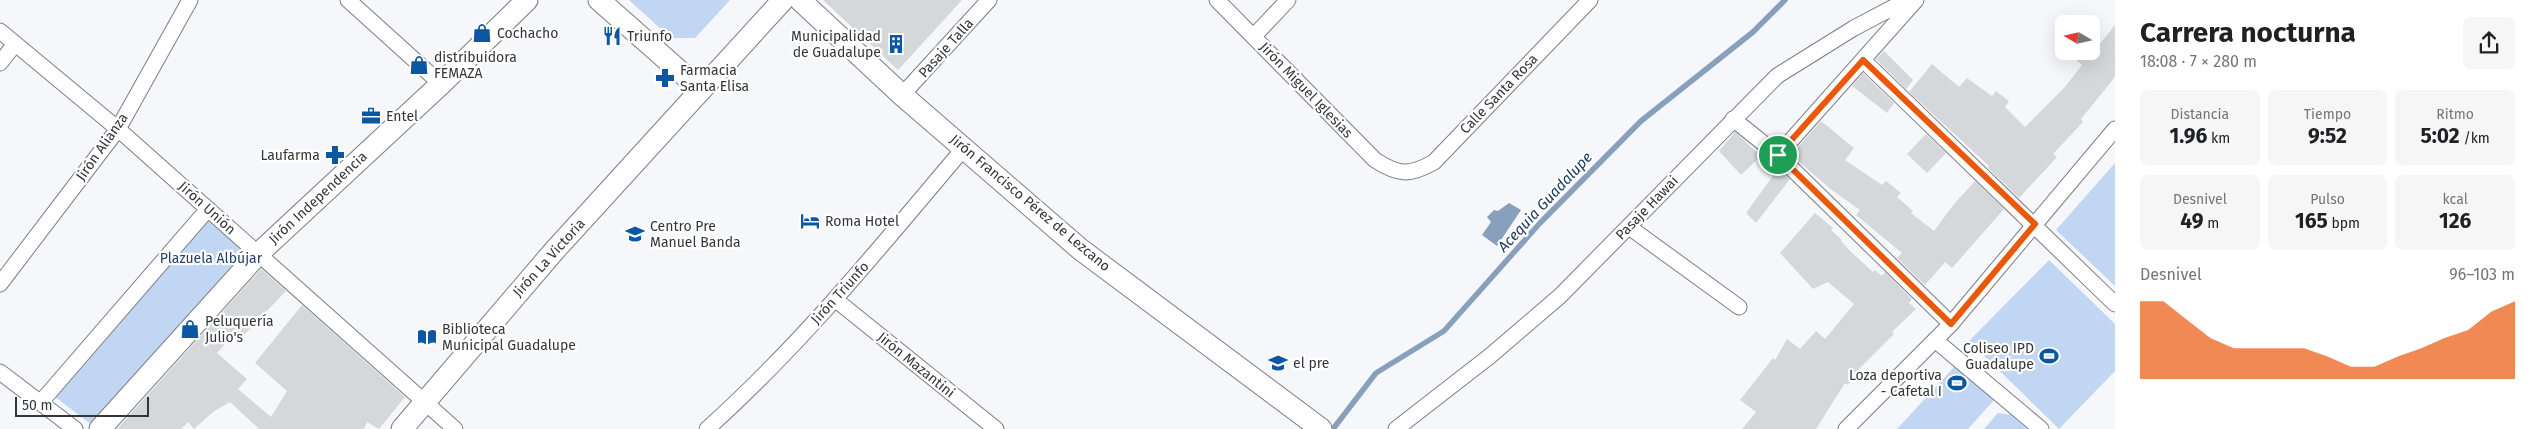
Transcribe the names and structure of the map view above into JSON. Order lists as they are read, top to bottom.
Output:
{
  "streets": {
    "street": [
      "Pasaje Talla",
      "Jirón Miguel Iglesias",
      "Calle Santa Rosa",
      "Jirón Alianza",
      "Jirón Independencia",
      "Jirón Francisco Pérez de Lezcano",
      "Jirón Unión",
      "Pasaje Hawai",
      "Jirón La Victoria",
      "Jirón Triunfo",
      "Jirón Mazantini"
    ]
  },
  "crossings": [
    ["Pasaje Talla", "Jirón Francisco Pérez de Lezcano"],
    ["Jirón Miguel Iglesias", "Calle Santa Rosa"],
    ["Jirón Alianza", "Jirón Unión"],
    ["Jirón Independencia", "Jirón Unión"],
    ["Jirón Francisco Pérez de Lezcano", "Jirón Triunfo"],
    ["Jirón Unión", "Jirón La Victoria"],
    ["Jirón Triunfo", "Jirón Mazantini"]
  ],
  "water": ["Acequia Guadalupe"],
  "parks": ["Plazuela Albújar"],
  "places": {
    "shop": ["Cochacho", "distribuidora FEMAZA", "Peluquería Julio's"],
    "restaurant": ["Triunfo"],
    "building": ["Municipalidad de Guadalupe"],
    "pharmacy": ["Farmacia Santa Elisa", "Laufarma"],
    "office": ["Entel"],
    "hotel": ["Roma Hotel"],
    "school or university": ["Centro Pre Manuel Banda", "el pre"],
    "library": ["Biblioteca Municipal Guadalupe"],
    "sports": ["Coliseo IPD Guadalupe", "Loza deportiva - Cafetal I"]
  },
  "scale_bar": "50 m",
  "north": "left",
  "page": {
    "heading": ["Carrera nocturna", "18:08 · 7 × 280 m"],
    "stats": [
      ["Distancia", "1.96 km"],
      ["Tiempo", "9:52"],
      ["Ritmo", "5:02 /km"],
      ["Desnivel", "49 m"],
      ["Pulso", "165 bpm"],
      ["kcal", "126"]
    ],
    "chart": ["Desnivel", "96–103 m"],
    "scale": "50 m"
  }
}
